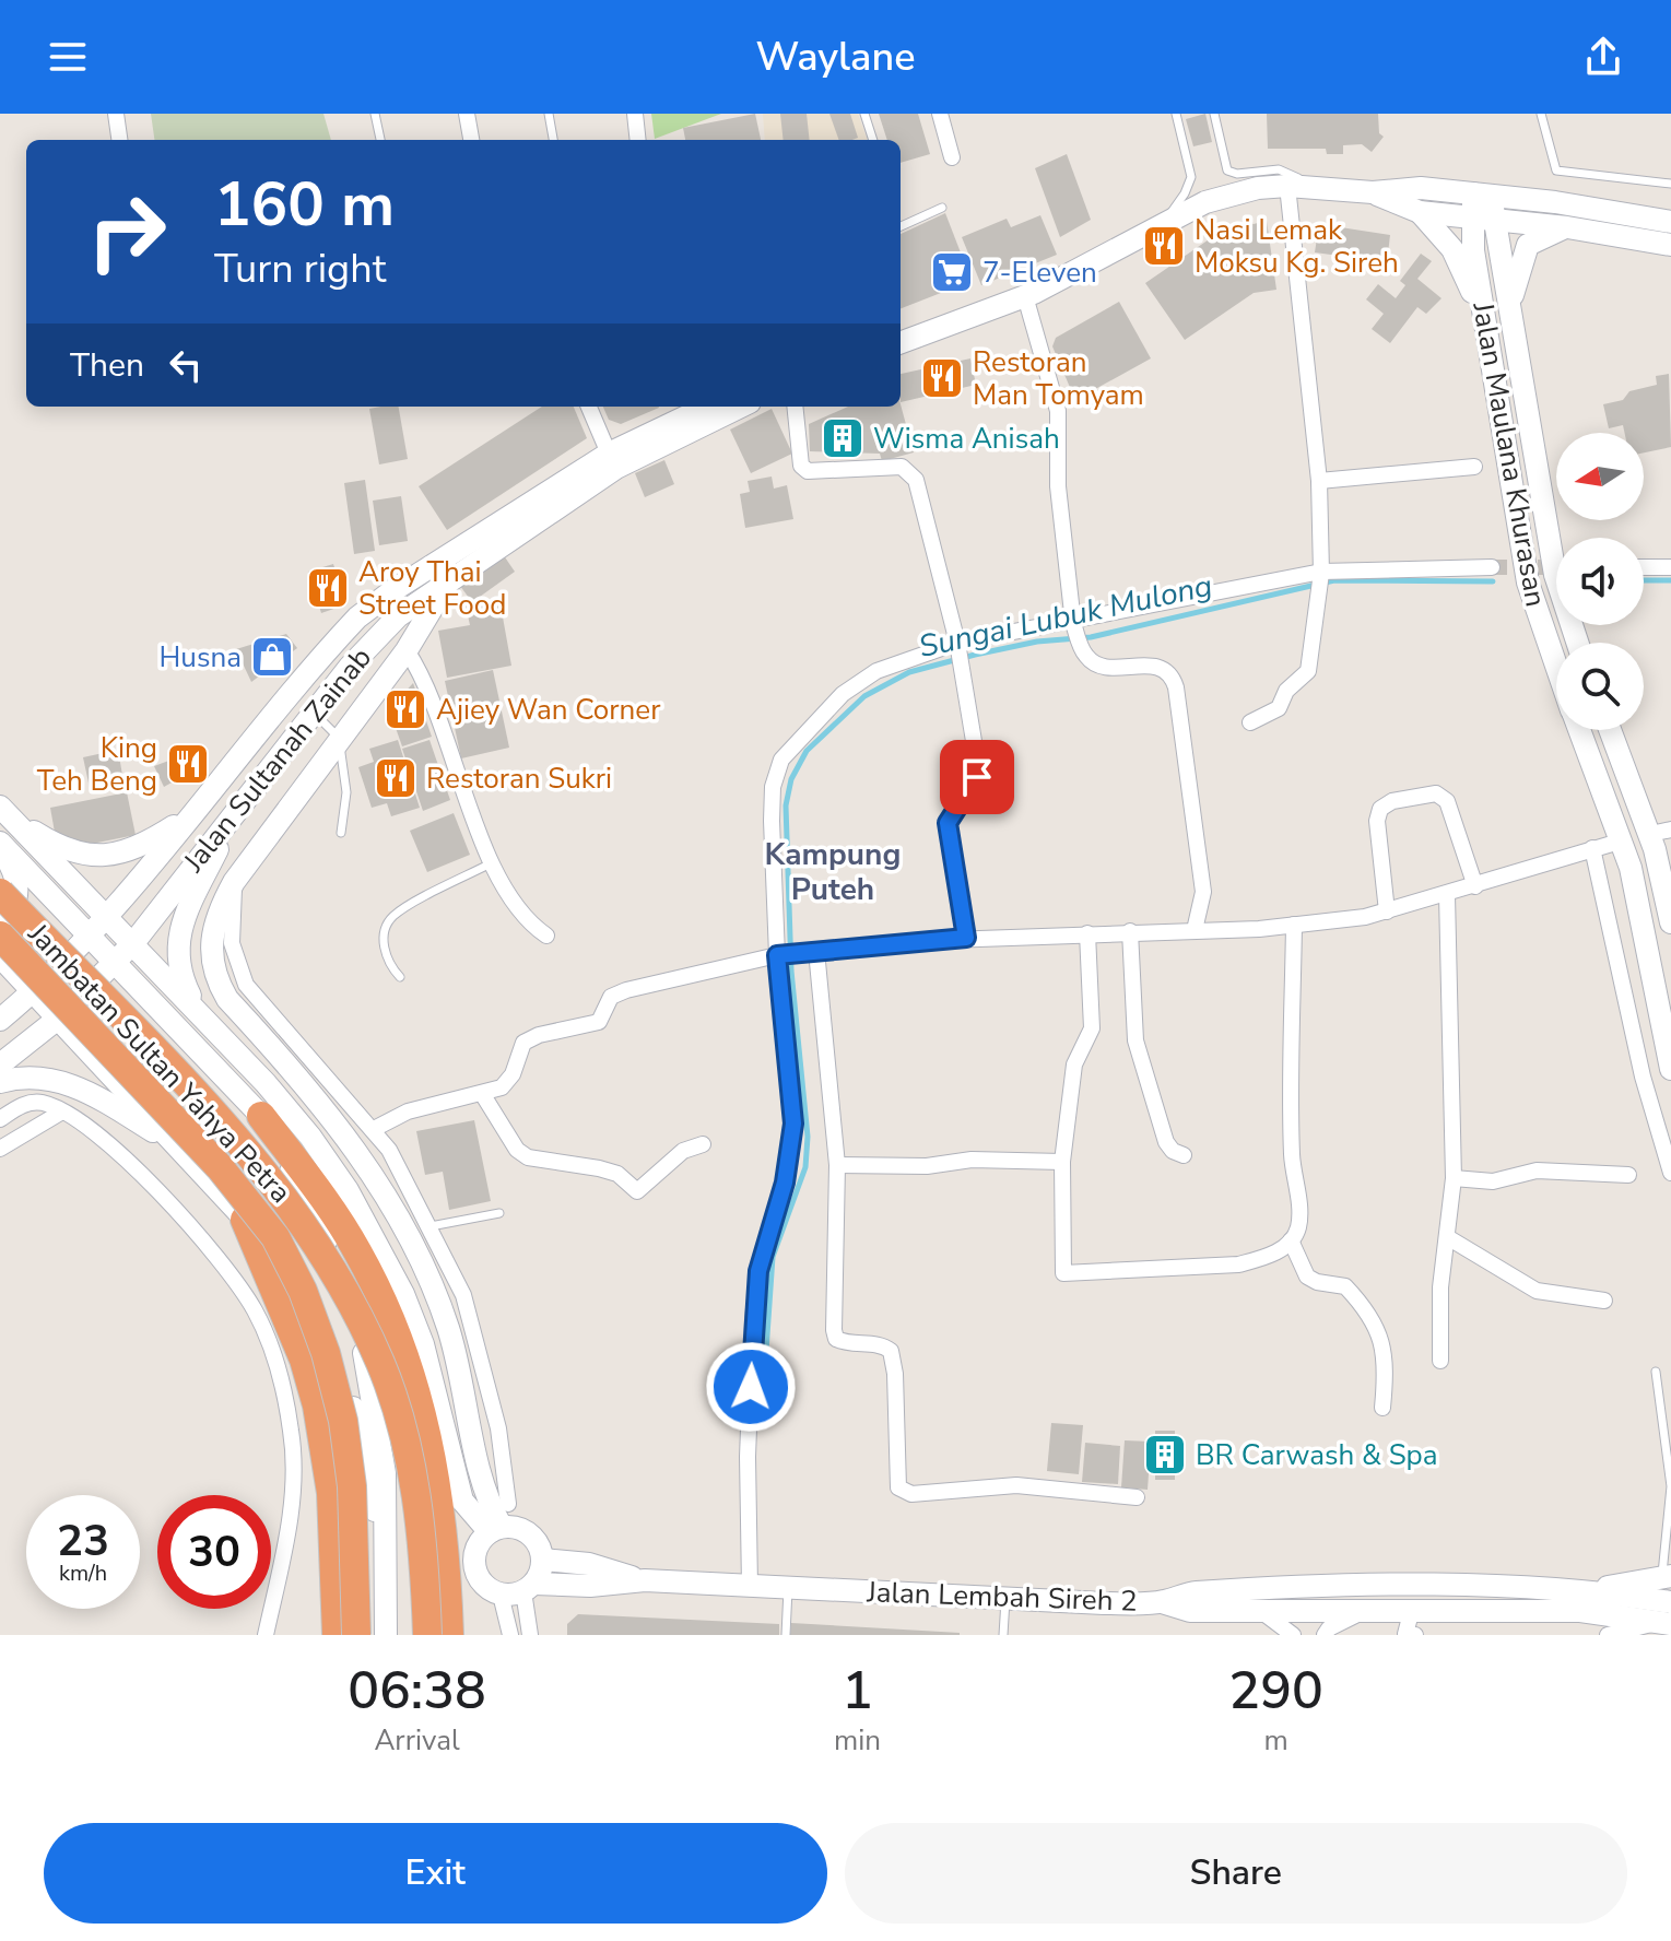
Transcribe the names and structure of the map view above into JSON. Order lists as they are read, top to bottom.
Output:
{
  "streets": {
    "highway": ["Jambatan Sultan Yahya Petra"],
    "main road": ["Jalan Maulana Khurasan", "Jalan Sultanah Zainab", "Jalan Lembah Sireh 2"]
  },
  "districts": ["Kampung Puteh"],
  "water": ["Sungai Lubuk Mulong"],
  "places": {
    "restaurant": [
      "Nasi Lemak Moksu Kg. Sireh",
      "Restoran Man Tomyam",
      "Aroy Thai Street Food",
      "Ajiey Wan Corner",
      "King Teh Beng",
      "Restoran Sukri"
    ],
    "supermarket": ["7-Eleven"],
    "building": ["Wisma Anisah", "BR Carwash & Spa"],
    "shop": ["Husna"]
  },
  "north": "left",
  "page": {
    "header": "Waylane",
    "turn": ["160 m", "Turn right"],
    "then": "Then",
    "speed": "23 km/h",
    "limit": "30",
    "eta": [
      "06:38",
      "Arrival",
      "1",
      "min",
      "290",
      "m"
    ],
    "buttons": ["Exit", "Share"]
  }
}
